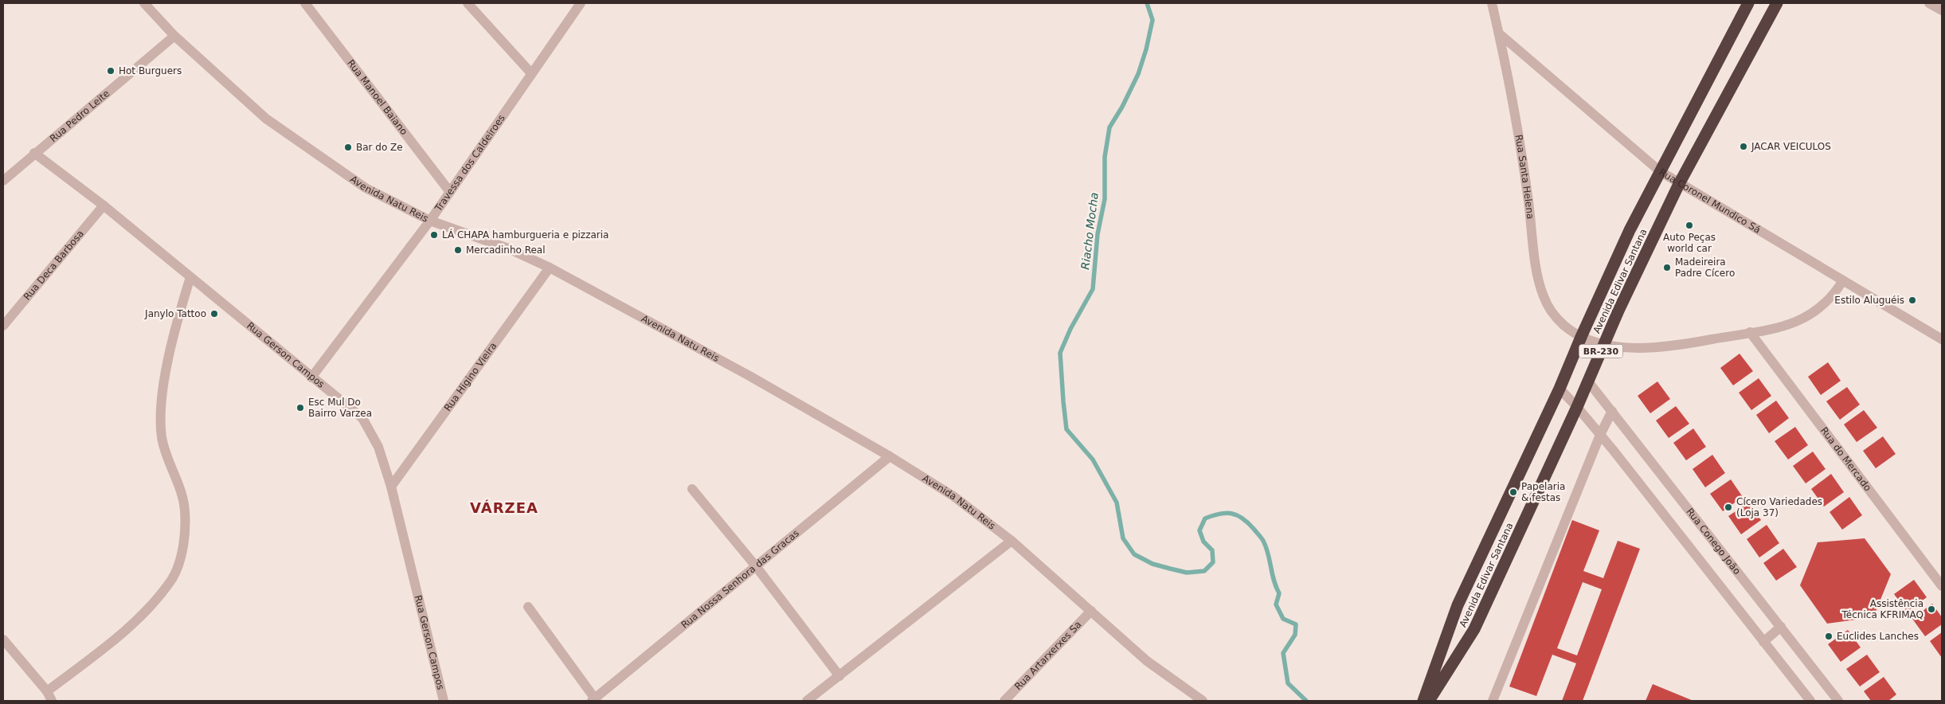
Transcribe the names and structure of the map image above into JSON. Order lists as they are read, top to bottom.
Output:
{
  "streets": {
    "highway": ["Avenida Edivar Santana", "BR-230"],
    "street": [
      "Rua Manoel Baiano",
      "Rua Pedro Leite",
      "Travessa dos Caldeiroes",
      "Rua Santa Helena",
      "Avenida Natu Reis",
      "Rua Coronel Mundico Sá",
      "Rua Deca Barbosa",
      "Rua Gerson Campos",
      "Rua Higino Vieira",
      "Rua do Mercado",
      "Rua Conego João",
      "Rua Nossa Senhora das Gracas",
      "Rua Artarxerxes Sa"
    ]
  },
  "crossings": [
    ["Rua Manoel Baiano", "Travessa dos Caldeiroes"],
    ["Rua Pedro Leite", "Avenida Natu Reis"],
    ["Rua Pedro Leite", "Rua Gerson Campos"],
    ["Travessa dos Caldeiroes", "Avenida Natu Reis"],
    ["Travessa dos Caldeiroes", "Rua Gerson Campos"],
    ["Rua Santa Helena", "Rua Coronel Mundico Sá"],
    ["Rua Santa Helena", "Avenida Edivar Santana"],
    ["Rua Santa Helena", "Rua do Mercado"],
    ["Avenida Natu Reis", "Rua Higino Vieira"],
    ["Avenida Natu Reis", "Rua Nossa Senhora das Gracas"],
    ["Avenida Natu Reis", "Rua Artarxerxes Sa"],
    ["Rua Coronel Mundico Sá", "Avenida Edivar Santana"],
    ["Rua Deca Barbosa", "Rua Gerson Campos"],
    ["Avenida Edivar Santana", "Rua Conego João"],
    ["Rua Gerson Campos", "Rua Higino Vieira"]
  ],
  "districts": ["VÁRZEA"],
  "water": ["Riacho Mocha"],
  "places": [
    "Hot Burguers",
    "JACAR VEICULOS",
    "Bar do Ze",
    "Auto Peças world car",
    "LÁ CHAPA hamburgueria e pizzaria",
    "Mercadinho Real",
    "Madeireira Padre Cícero",
    "Estilo Aluguéis",
    "Janylo Tattoo",
    "Esc Mul Do Bairro Varzea",
    "Papelaria & festas",
    "Cícero Variedades (Loja 37)",
    "Assistência Técnica KFRIMAQ",
    "Euclides Lanches"
  ]
}
